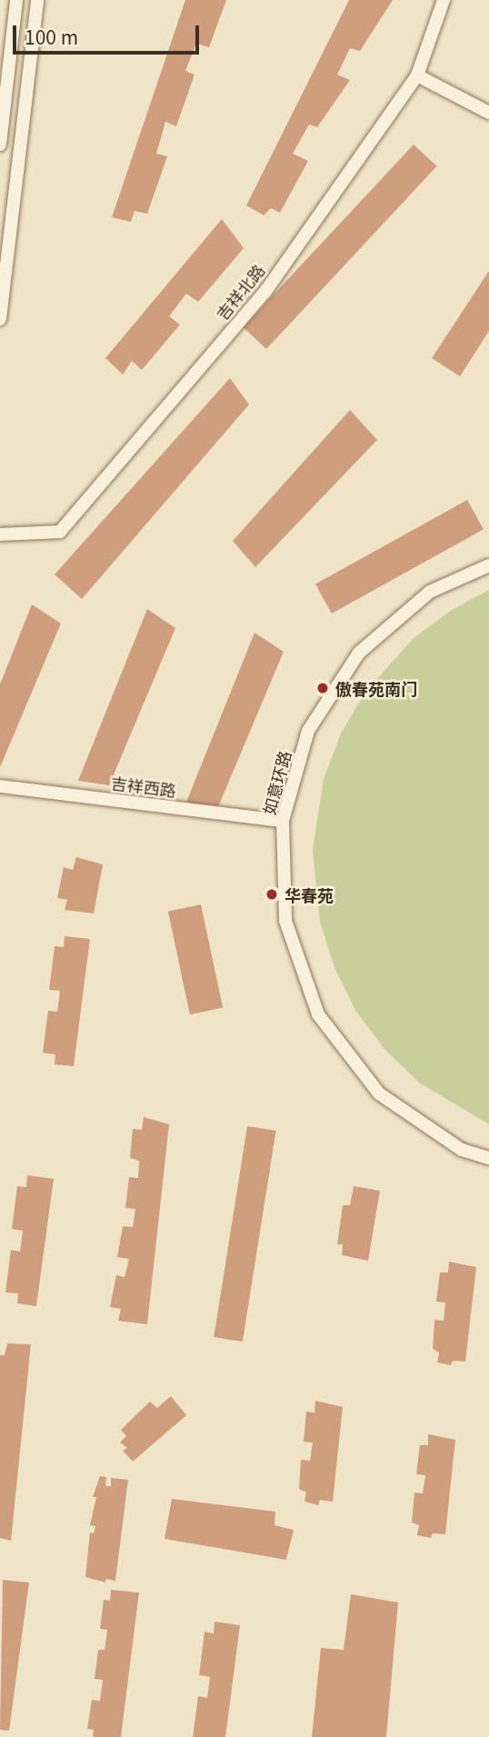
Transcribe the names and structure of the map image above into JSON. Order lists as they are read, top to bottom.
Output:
{
  "streets": {
    "street": ["吉祥北路", "如意环路", "吉祥西路"]
  },
  "crossings": [
    ["如意环路", "吉祥西路"]
  ],
  "places": ["傲春苑南门", "华春苑"],
  "scale_bar": "100 m"
}
